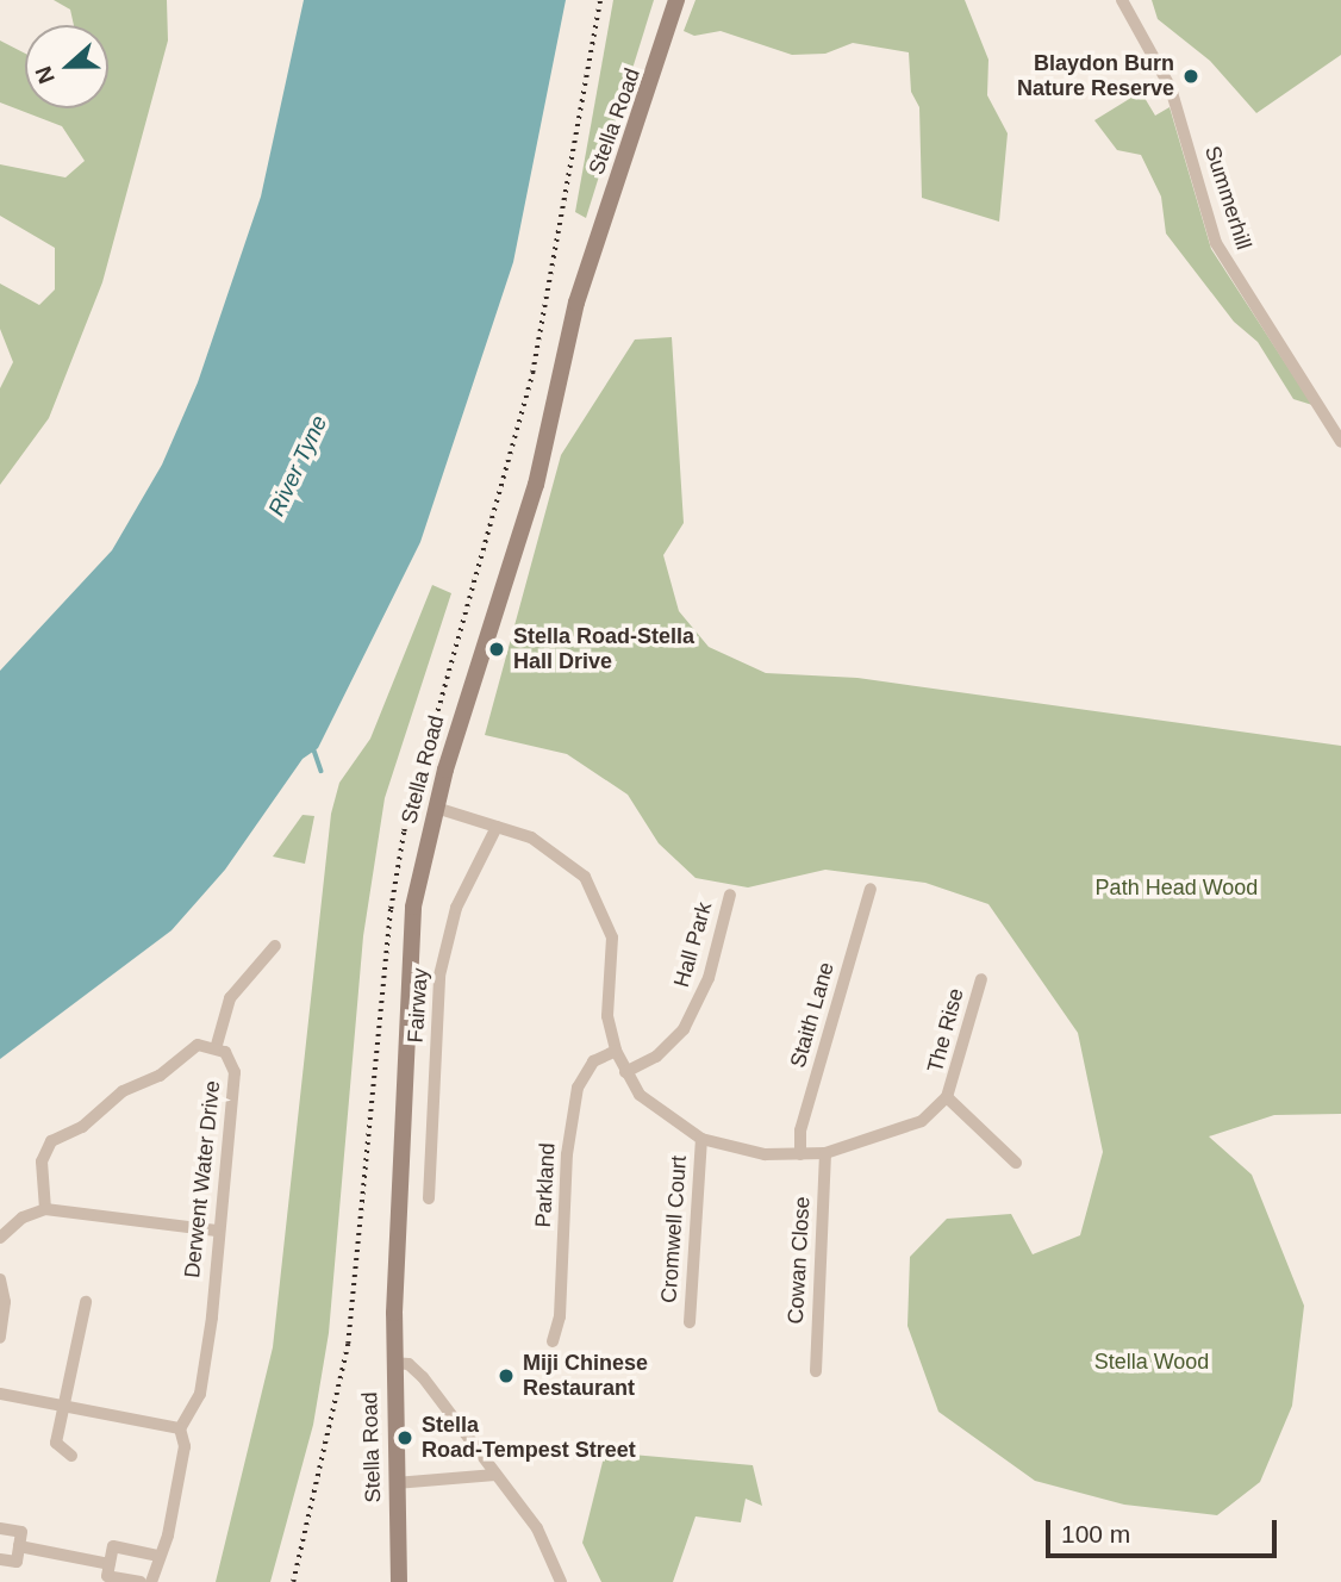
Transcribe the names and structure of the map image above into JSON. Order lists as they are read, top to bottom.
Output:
{
  "streets": {
    "main road": ["Stella Road"],
    "street": [
      "Summerhill",
      "Hall Park",
      "Fairway",
      "Staith Lane",
      "The Rise",
      "Derwent Water Drive",
      "Parkland",
      "Cromwell Court",
      "Cowan Close"
    ]
  },
  "water": ["River Tyne"],
  "parks": ["Path Head Wood", "Stella Wood"],
  "places": [
    "Blaydon Burn Nature Reserve",
    "Stella Road-Stella Hall Drive",
    "Miji Chinese Restaurant",
    "Stella Road-Tempest Street"
  ],
  "scale_bar": "100 m",
  "north": "left"
}
